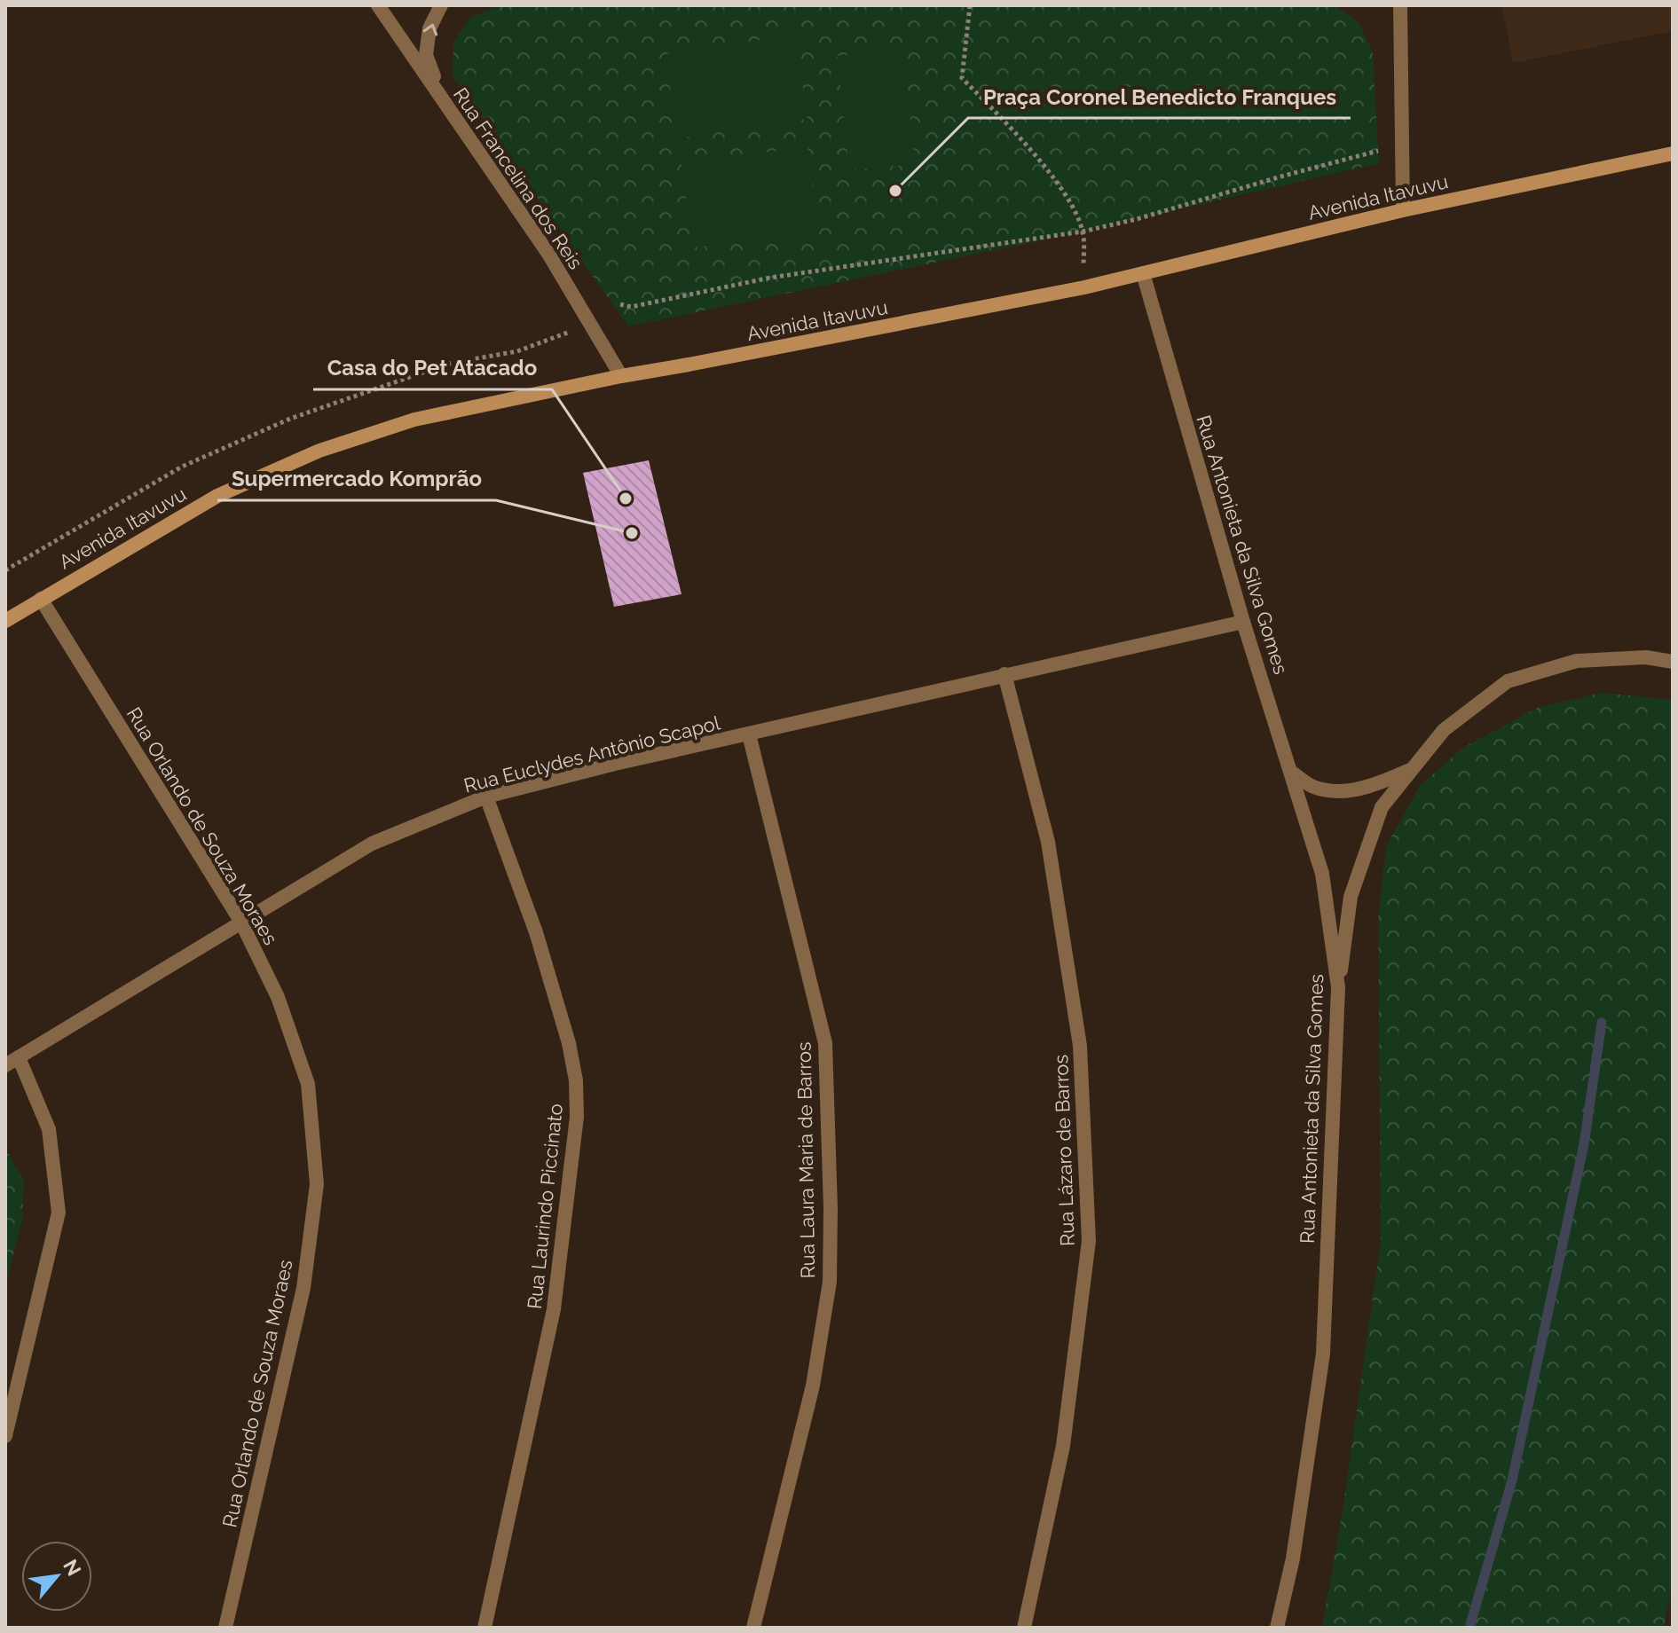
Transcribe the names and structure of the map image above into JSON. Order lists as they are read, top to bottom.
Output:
{
  "streets": {
    "main road": ["Avenida Itavuvu"],
    "street": [
      "Rua Francelina dos Reis",
      "Rua Antonieta da Silva Gomes",
      "Rua Euclydes Antônio Scapol",
      "Rua Orlando de Souza Moraes",
      "Rua Lázaro de Barros",
      "Rua Laura Maria de Barros",
      "Rua Laurindo Piccinato"
    ]
  },
  "crossings": [
    ["Rua Francelina dos Reis", "Avenida Itavuvu"],
    ["Avenida Itavuvu", "Rua Antonieta da Silva Gomes"],
    ["Avenida Itavuvu", "Rua Orlando de Souza Moraes"],
    ["Rua Antonieta da Silva Gomes", "Rua Euclydes Antônio Scapol"],
    ["Rua Euclydes Antônio Scapol", "Rua Orlando de Souza Moraes"],
    ["Rua Euclydes Antônio Scapol", "Rua Lázaro de Barros"],
    ["Rua Euclydes Antônio Scapol", "Rua Laura Maria de Barros"],
    ["Rua Euclydes Antônio Scapol", "Rua Laurindo Piccinato"]
  ],
  "places": ["Praça Coronel Benedicto Franques", "Casa do Pet Atacado", "Supermercado Komprão"],
  "north": "top right"
}
